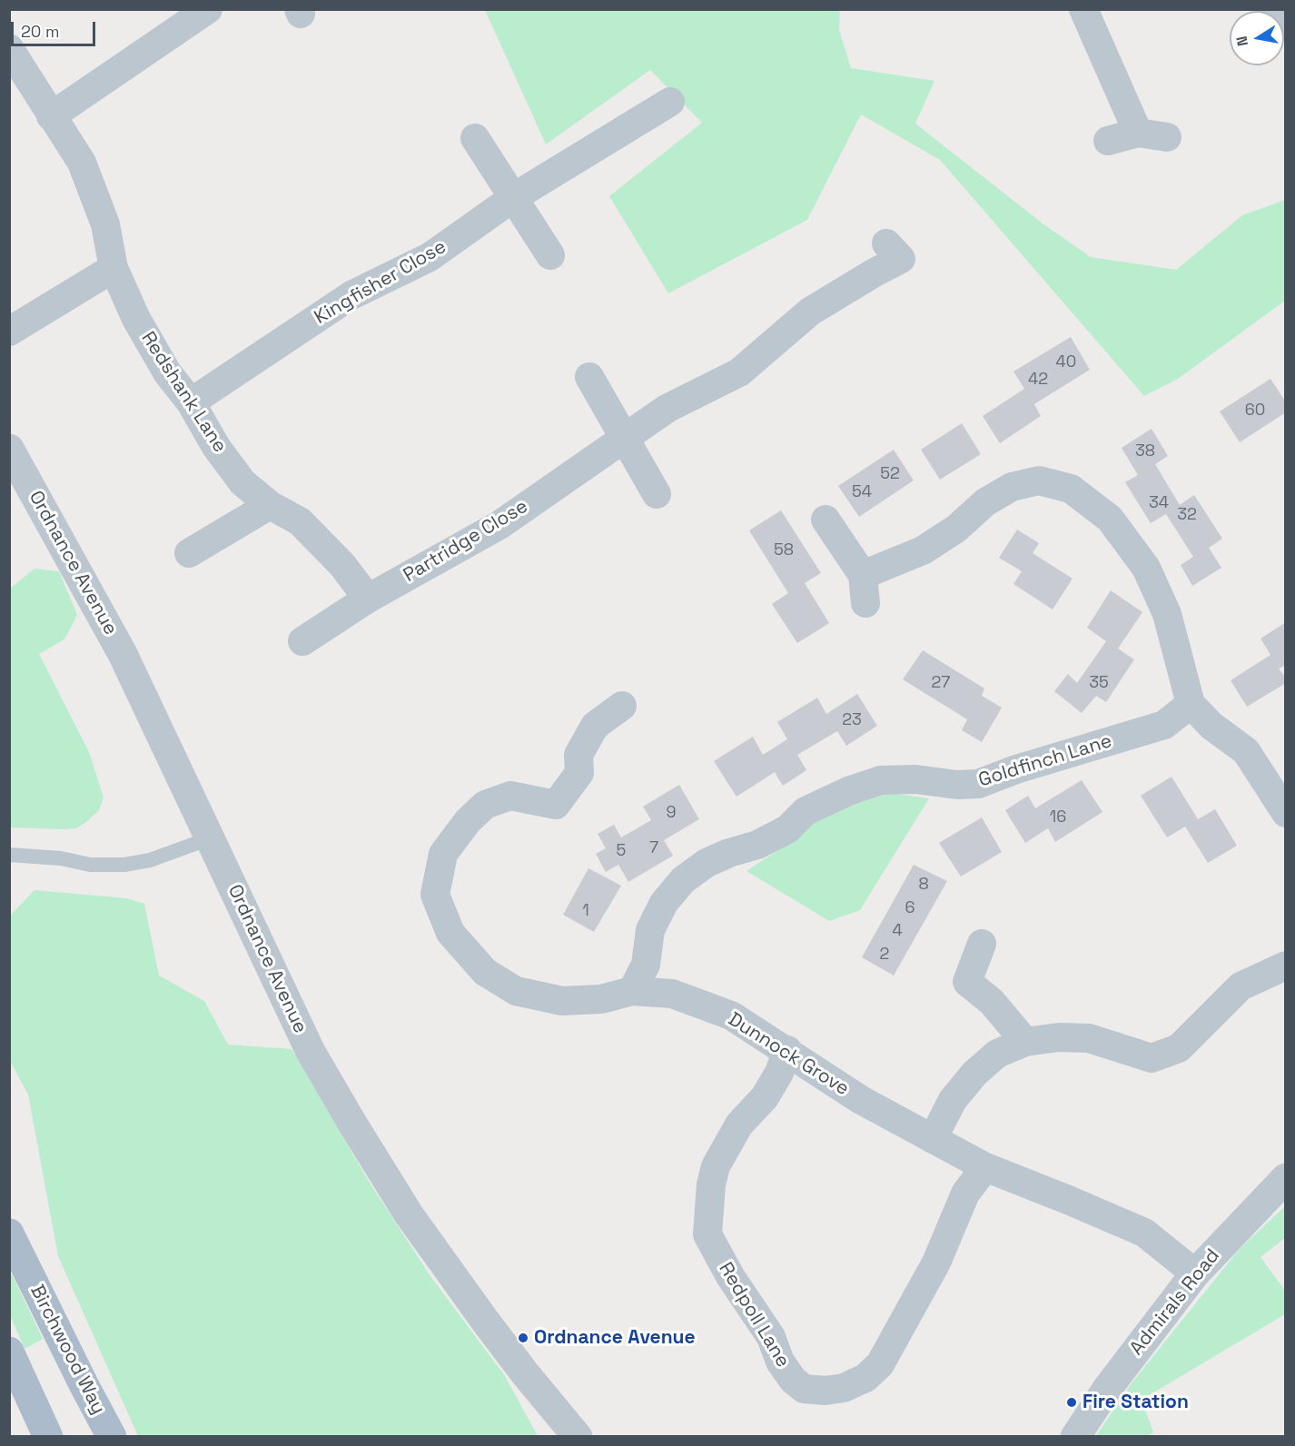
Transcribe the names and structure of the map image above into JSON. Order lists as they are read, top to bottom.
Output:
{
  "streets": {
    "main road": ["Birchwood Way"],
    "street": [
      "Kingfisher Close",
      "Redshank Lane",
      "Partridge Close",
      "Ordnance Avenue",
      "Goldfinch Lane",
      "Dunnock Grove",
      "Admirals Road",
      "Redpoll Lane"
    ]
  },
  "crossings": [
    ["Kingfisher Close", "Redshank Lane"],
    ["Redshank Lane", "Partridge Close"],
    ["Goldfinch Lane", "Dunnock Grove"],
    ["Dunnock Grove", "Admirals Road"],
    ["Dunnock Grove", "Redpoll Lane"]
  ],
  "places": ["Ordnance Avenue", "Fire Station"],
  "house_numbers": [
    "40",
    "42",
    "60",
    "38",
    "52",
    "54",
    "34",
    "32",
    "58",
    "27",
    "35",
    "23",
    "9",
    "16",
    "7",
    "5",
    "8",
    "6",
    "1",
    "4",
    "2"
  ],
  "scale_bar": "20 m",
  "north": "left"
}
